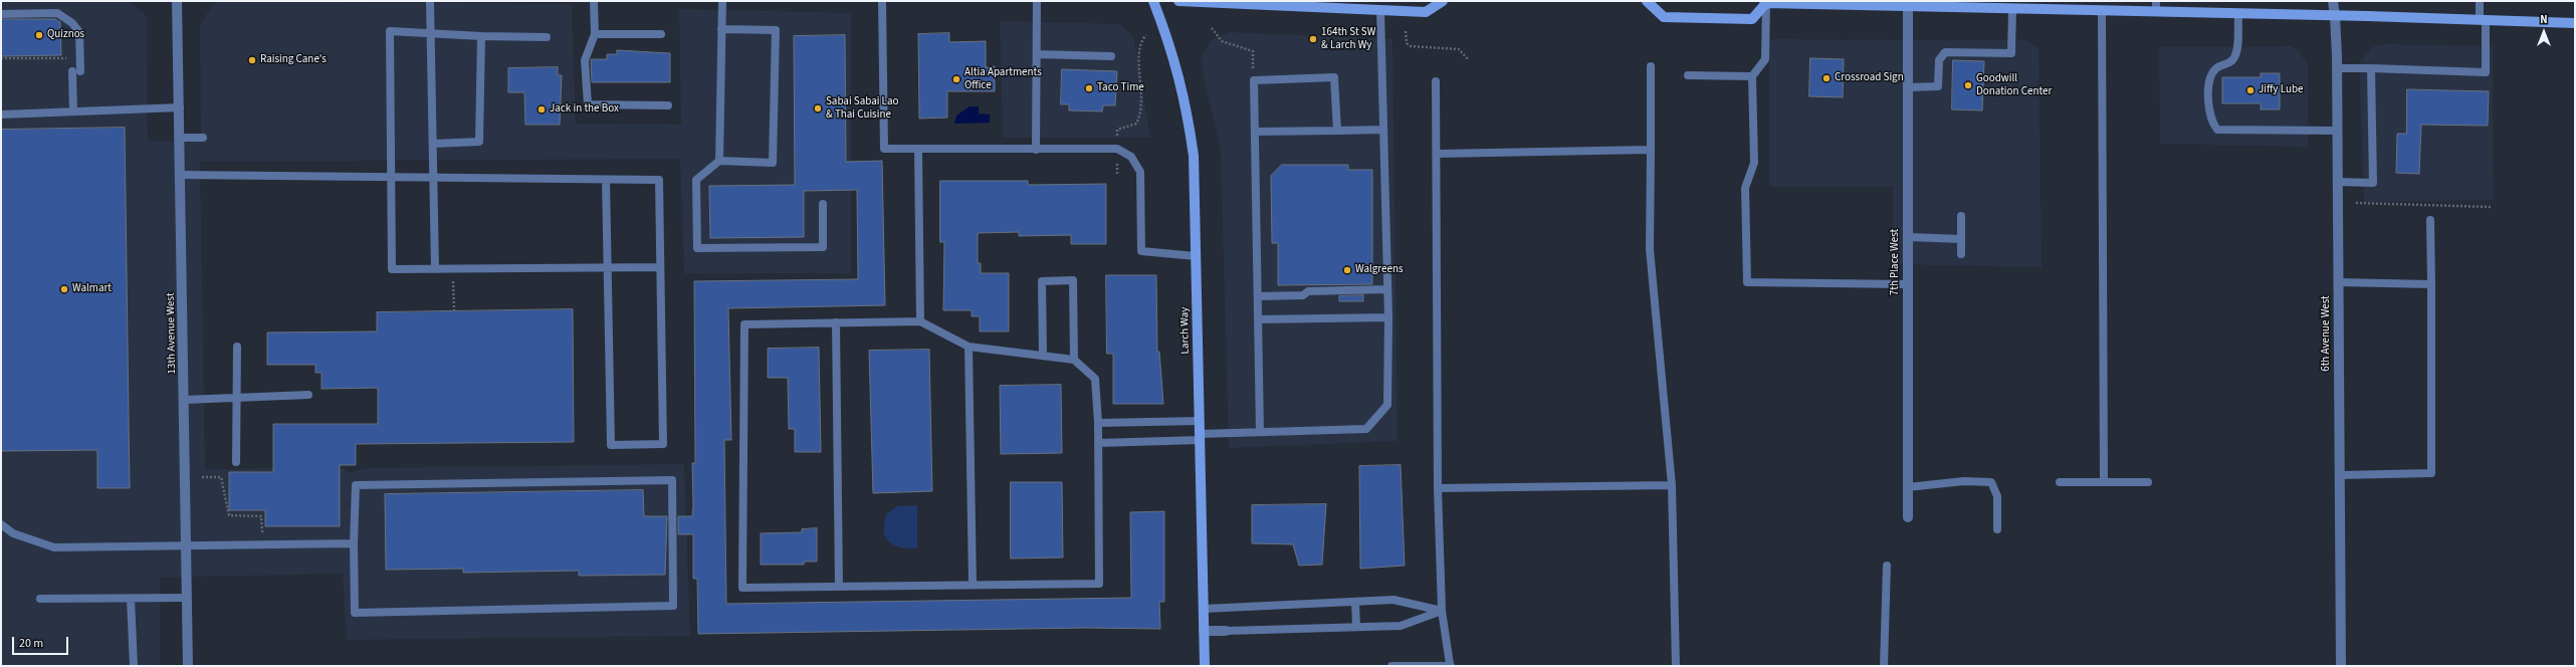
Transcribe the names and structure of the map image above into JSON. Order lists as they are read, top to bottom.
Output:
{
  "streets": {
    "main road": ["Larch Way"],
    "street": ["7th Place West", "13th Avenue West", "6th Avenue West"]
  },
  "places": [
    "Quiznos",
    "164th St SW & Larch Wy",
    "Raising Cane's",
    "Crossroad Sign",
    "Altia Apartments Office",
    "Goodwill Donation Center",
    "Taco Time",
    "Jiffy Lube",
    "Sabai Sabai Lao & Thai Cuisine",
    "Jack in the Box",
    "Walgreens",
    "Walmart"
  ],
  "scale_bar": "20 m",
  "north": "top"
}
